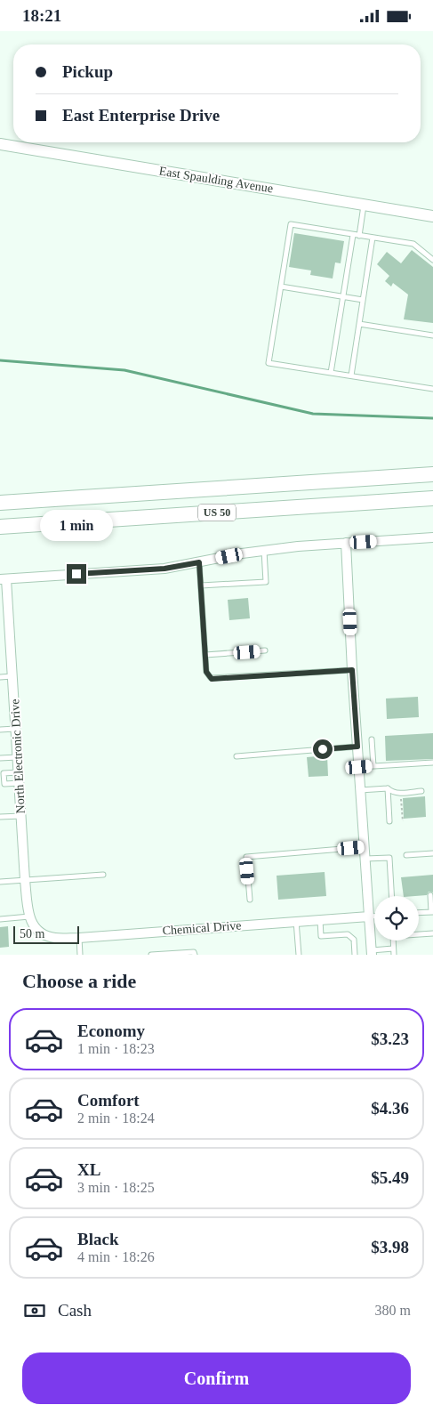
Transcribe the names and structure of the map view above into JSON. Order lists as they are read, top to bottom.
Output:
{
  "streets": {
    "highway": ["US 50"],
    "street": ["East Spaulding Avenue", "North Electronic Drive", "Chemical Drive"]
  },
  "crossings": [
    ["North Electronic Drive", "Chemical Drive"]
  ],
  "scale_bar": "50 m",
  "page": {
    "status": "18:21",
    "banner": ["Pickup", "East Enterprise Drive"],
    "bubble": "1 min",
    "scale": "50 m",
    "heading": "Choose a ride",
    "list": [
      {
        "name": "Economy",
        "note": "1 min · 18:23",
        "value": "$3.23"
      },
      {
        "name": "Comfort",
        "note": "2 min · 18:24",
        "value": "$4.36"
      },
      {
        "name": "XL",
        "note": "3 min · 18:25",
        "value": "$5.49"
      },
      {
        "name": "Black",
        "note": "4 min · 18:26",
        "value": "$3.98"
      }
    ],
    "pay": ["Cash", "380 m"],
    "buttons": "Confirm"
  }
}
